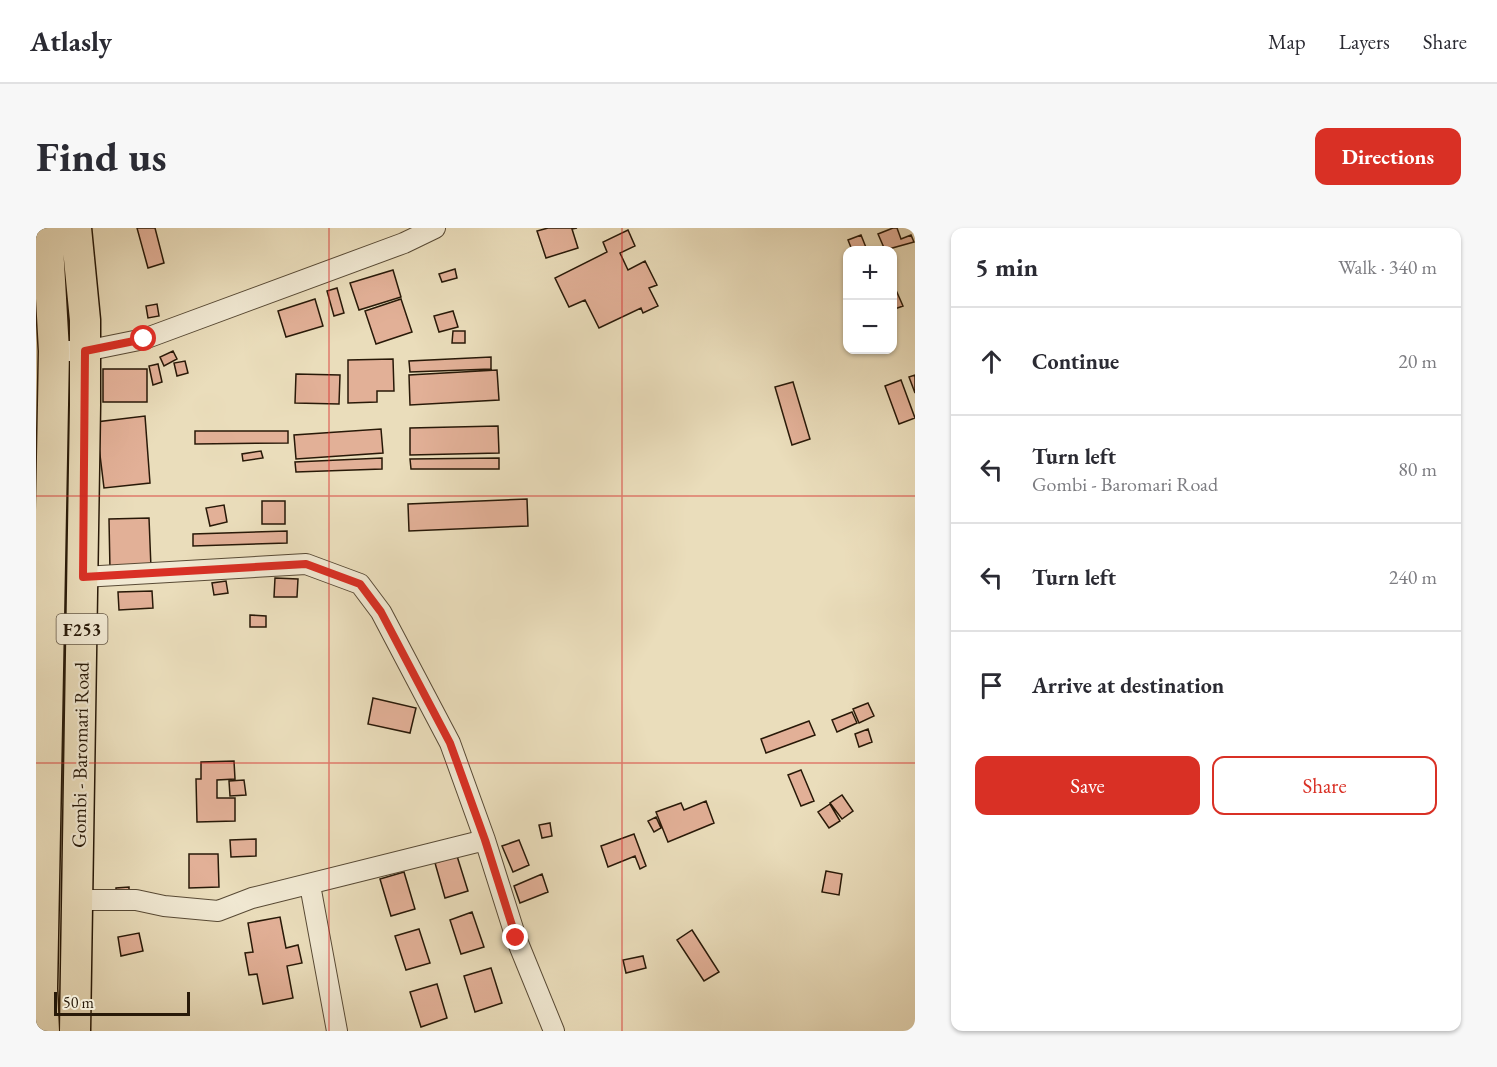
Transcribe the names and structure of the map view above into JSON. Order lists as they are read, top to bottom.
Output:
{
  "streets": {
    "main road": ["F253", "Gombi - Baromari Road"]
  },
  "scale_bar": "50 m",
  "page": {
    "header": "Atlasly",
    "nav": ["Map", "Layers", "Share"],
    "buttons": [
      "Directions",
      ["Save", "Share"]
    ],
    "title": "Find us",
    "heading": ["5 min", "Walk · 340 m"],
    "map_buttons": ["+", "−"],
    "list": [
      ["Continue", "20 m"],
      ["Turn left", "Gombi - Baromari Road", "80 m"],
      ["Turn left", "240 m"],
      "Arrive at destination"
    ],
    "scale": "50 m"
  }
}
